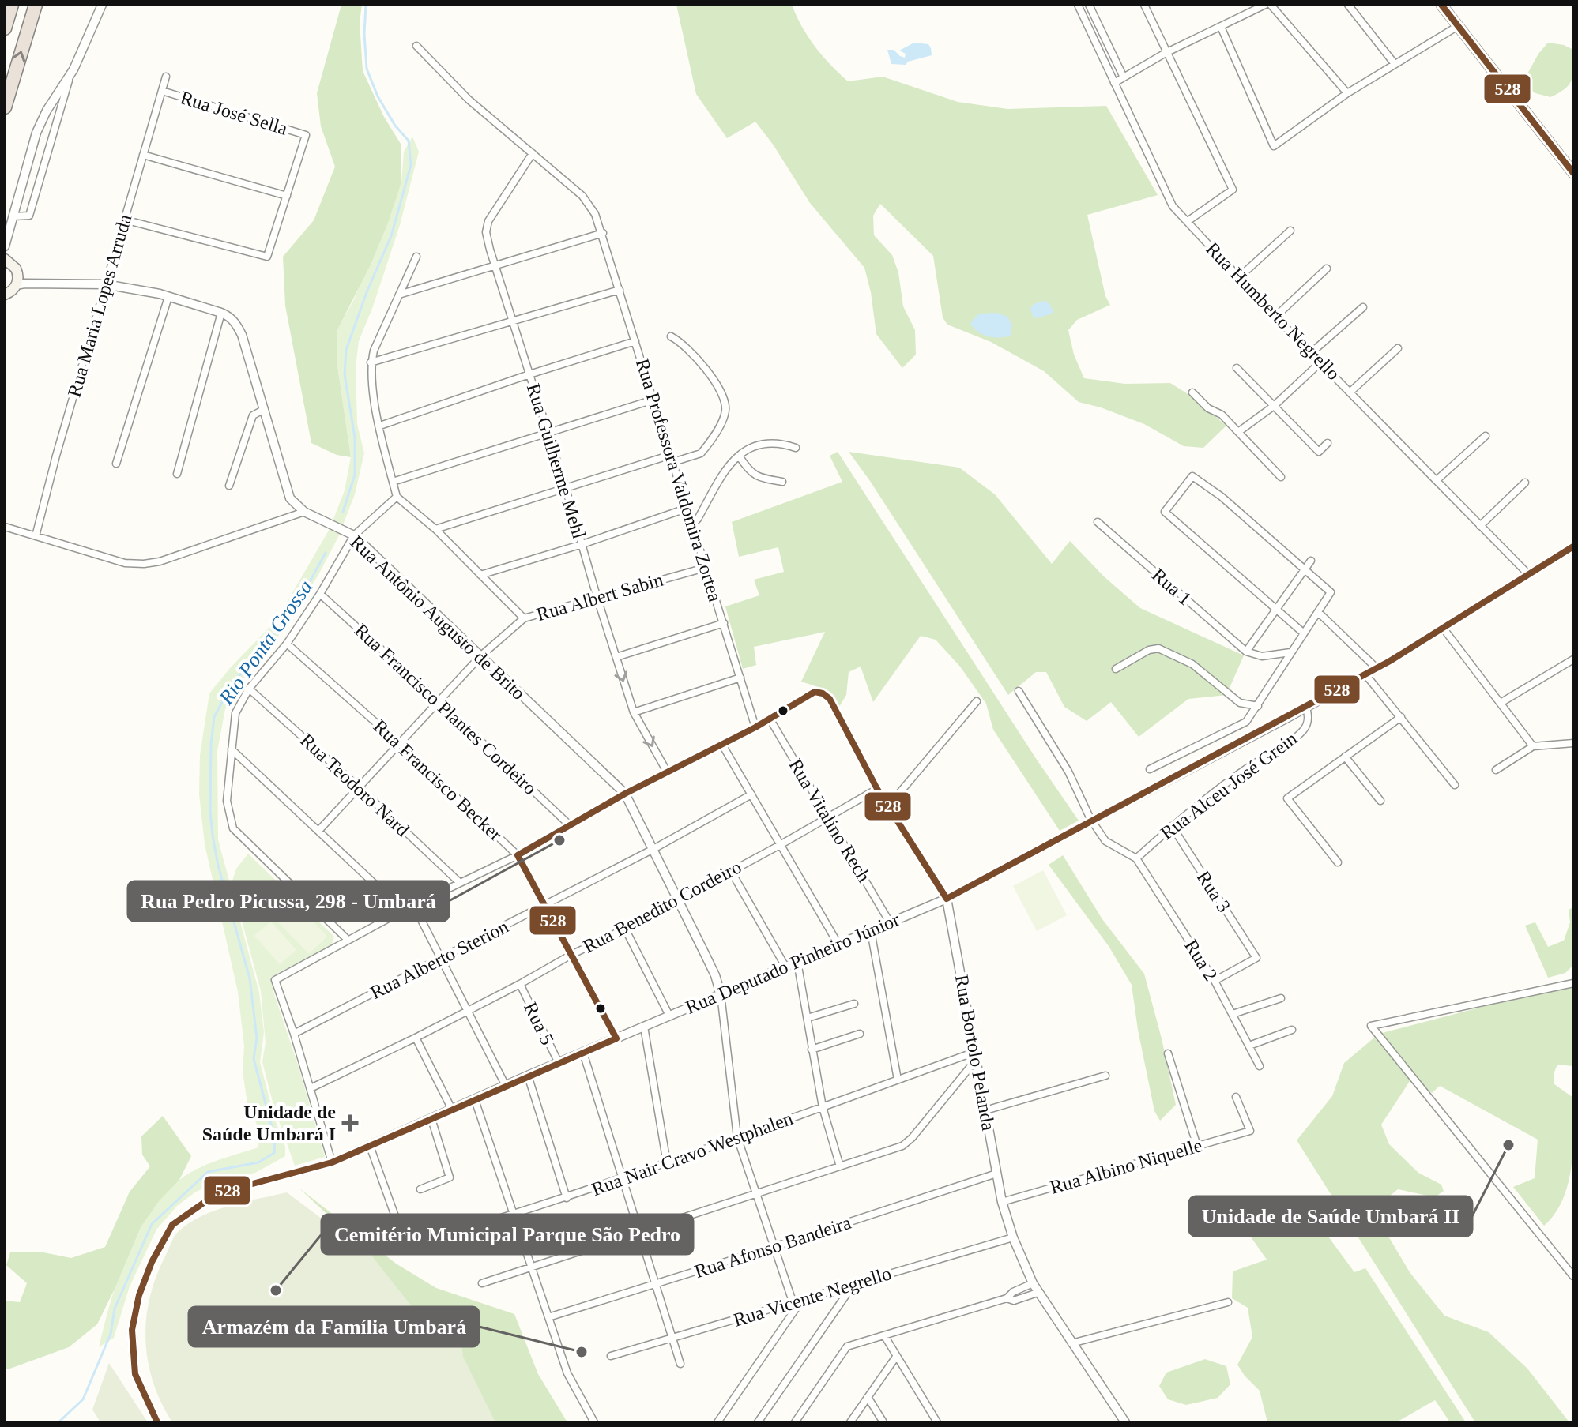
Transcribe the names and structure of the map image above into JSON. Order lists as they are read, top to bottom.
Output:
{
  "streets": {
    "street": [
      "Rua José Sella",
      "Rua Maria Lopes Arruda",
      "Rua Humberto Negrello",
      "Rua Guilherme Mehl",
      "Rua Professora Valdomira Zortea",
      "Rua 1",
      "Rua Albert Sabin",
      "Rua Antônio Augusto de Brito",
      "Rua Francisco Plantes Cordeiro",
      "Rua Francisco Becker",
      "Rua Teodoro Nard",
      "Rua Alceu José Grein",
      "Rua Vitalino Rech",
      "Rua 3",
      "Rua Benedito Cordeiro",
      "Rua Alberto Sterion",
      "Rua 2",
      "Rua Deputado Pinheiro Júnior",
      "Rua 5",
      "Rua Bortolo Pelanda",
      "Rua Nair Cravo Westphalen",
      "Rua Albino Niquelle",
      "Rua Afonso Bandeira",
      "Rua Vicente Negrello"
    ]
  },
  "crossings": [
    ["Rua José Sella", "Rua Maria Lopes Arruda"],
    ["Rua Humberto Negrello", "Rua Deputado Pinheiro Júnior"],
    ["Rua Guilherme Mehl", "Rua Professora Valdomira Zortea"],
    ["Rua Guilherme Mehl", "Rua Albert Sabin"],
    ["Rua Professora Valdomira Zortea", "Rua Albert Sabin"],
    ["Rua Albert Sabin", "Rua Antônio Augusto de Brito"],
    ["Rua Albert Sabin", "Rua Francisco Plantes Cordeiro"],
    ["Rua Albert Sabin", "Rua Francisco Becker"],
    ["Rua Albert Sabin", "Rua Teodoro Nard"],
    ["Rua Antônio Augusto de Brito", "Rua Benedito Cordeiro"],
    ["Rua Antônio Augusto de Brito", "Rua Alberto Sterion"],
    ["Rua Antônio Augusto de Brito", "Rua Deputado Pinheiro Júnior"],
    ["Rua Francisco Becker", "Rua Benedito Cordeiro"],
    ["Rua Francisco Becker", "Rua Alberto Sterion"],
    ["Rua Francisco Becker", "Rua Deputado Pinheiro Júnior"],
    ["Rua Alceu José Grein", "Rua 3"],
    ["Rua Alceu José Grein", "Rua 2"],
    ["Rua Alceu José Grein", "Rua Deputado Pinheiro Júnior"],
    ["Rua Vitalino Rech", "Rua Benedito Cordeiro"],
    ["Rua Vitalino Rech", "Rua Deputado Pinheiro Júnior"],
    ["Rua Vitalino Rech", "Rua Bortolo Pelanda"],
    ["Rua 3", "Rua 2"],
    ["Rua Benedito Cordeiro", "Rua 5"],
    ["Rua Benedito Cordeiro", "Rua Bortolo Pelanda"],
    ["Rua Deputado Pinheiro Júnior", "Rua 5"],
    ["Rua Deputado Pinheiro Júnior", "Rua Bortolo Pelanda"],
    ["Rua Deputado Pinheiro Júnior", "Rua Nair Cravo Westphalen"],
    ["Rua Bortolo Pelanda", "Rua Nair Cravo Westphalen"],
    ["Rua Bortolo Pelanda", "Rua Albino Niquelle"],
    ["Rua Bortolo Pelanda", "Rua Afonso Bandeira"],
    ["Rua Bortolo Pelanda", "Rua Vicente Negrello"]
  ],
  "water": ["Rio Ponta Grossa"],
  "places": {
    "other": [
      "Rua Pedro Picussa, 298 - Umbará",
      "Unidade de Saúde Umbará II",
      "Cemitério Municipal Parque São Pedro",
      "Armazém da Família Umbará"
    ],
    "health": ["Unidade de Saúde Umbará I"]
  },
  "lines": ["transit line 528"]
}
